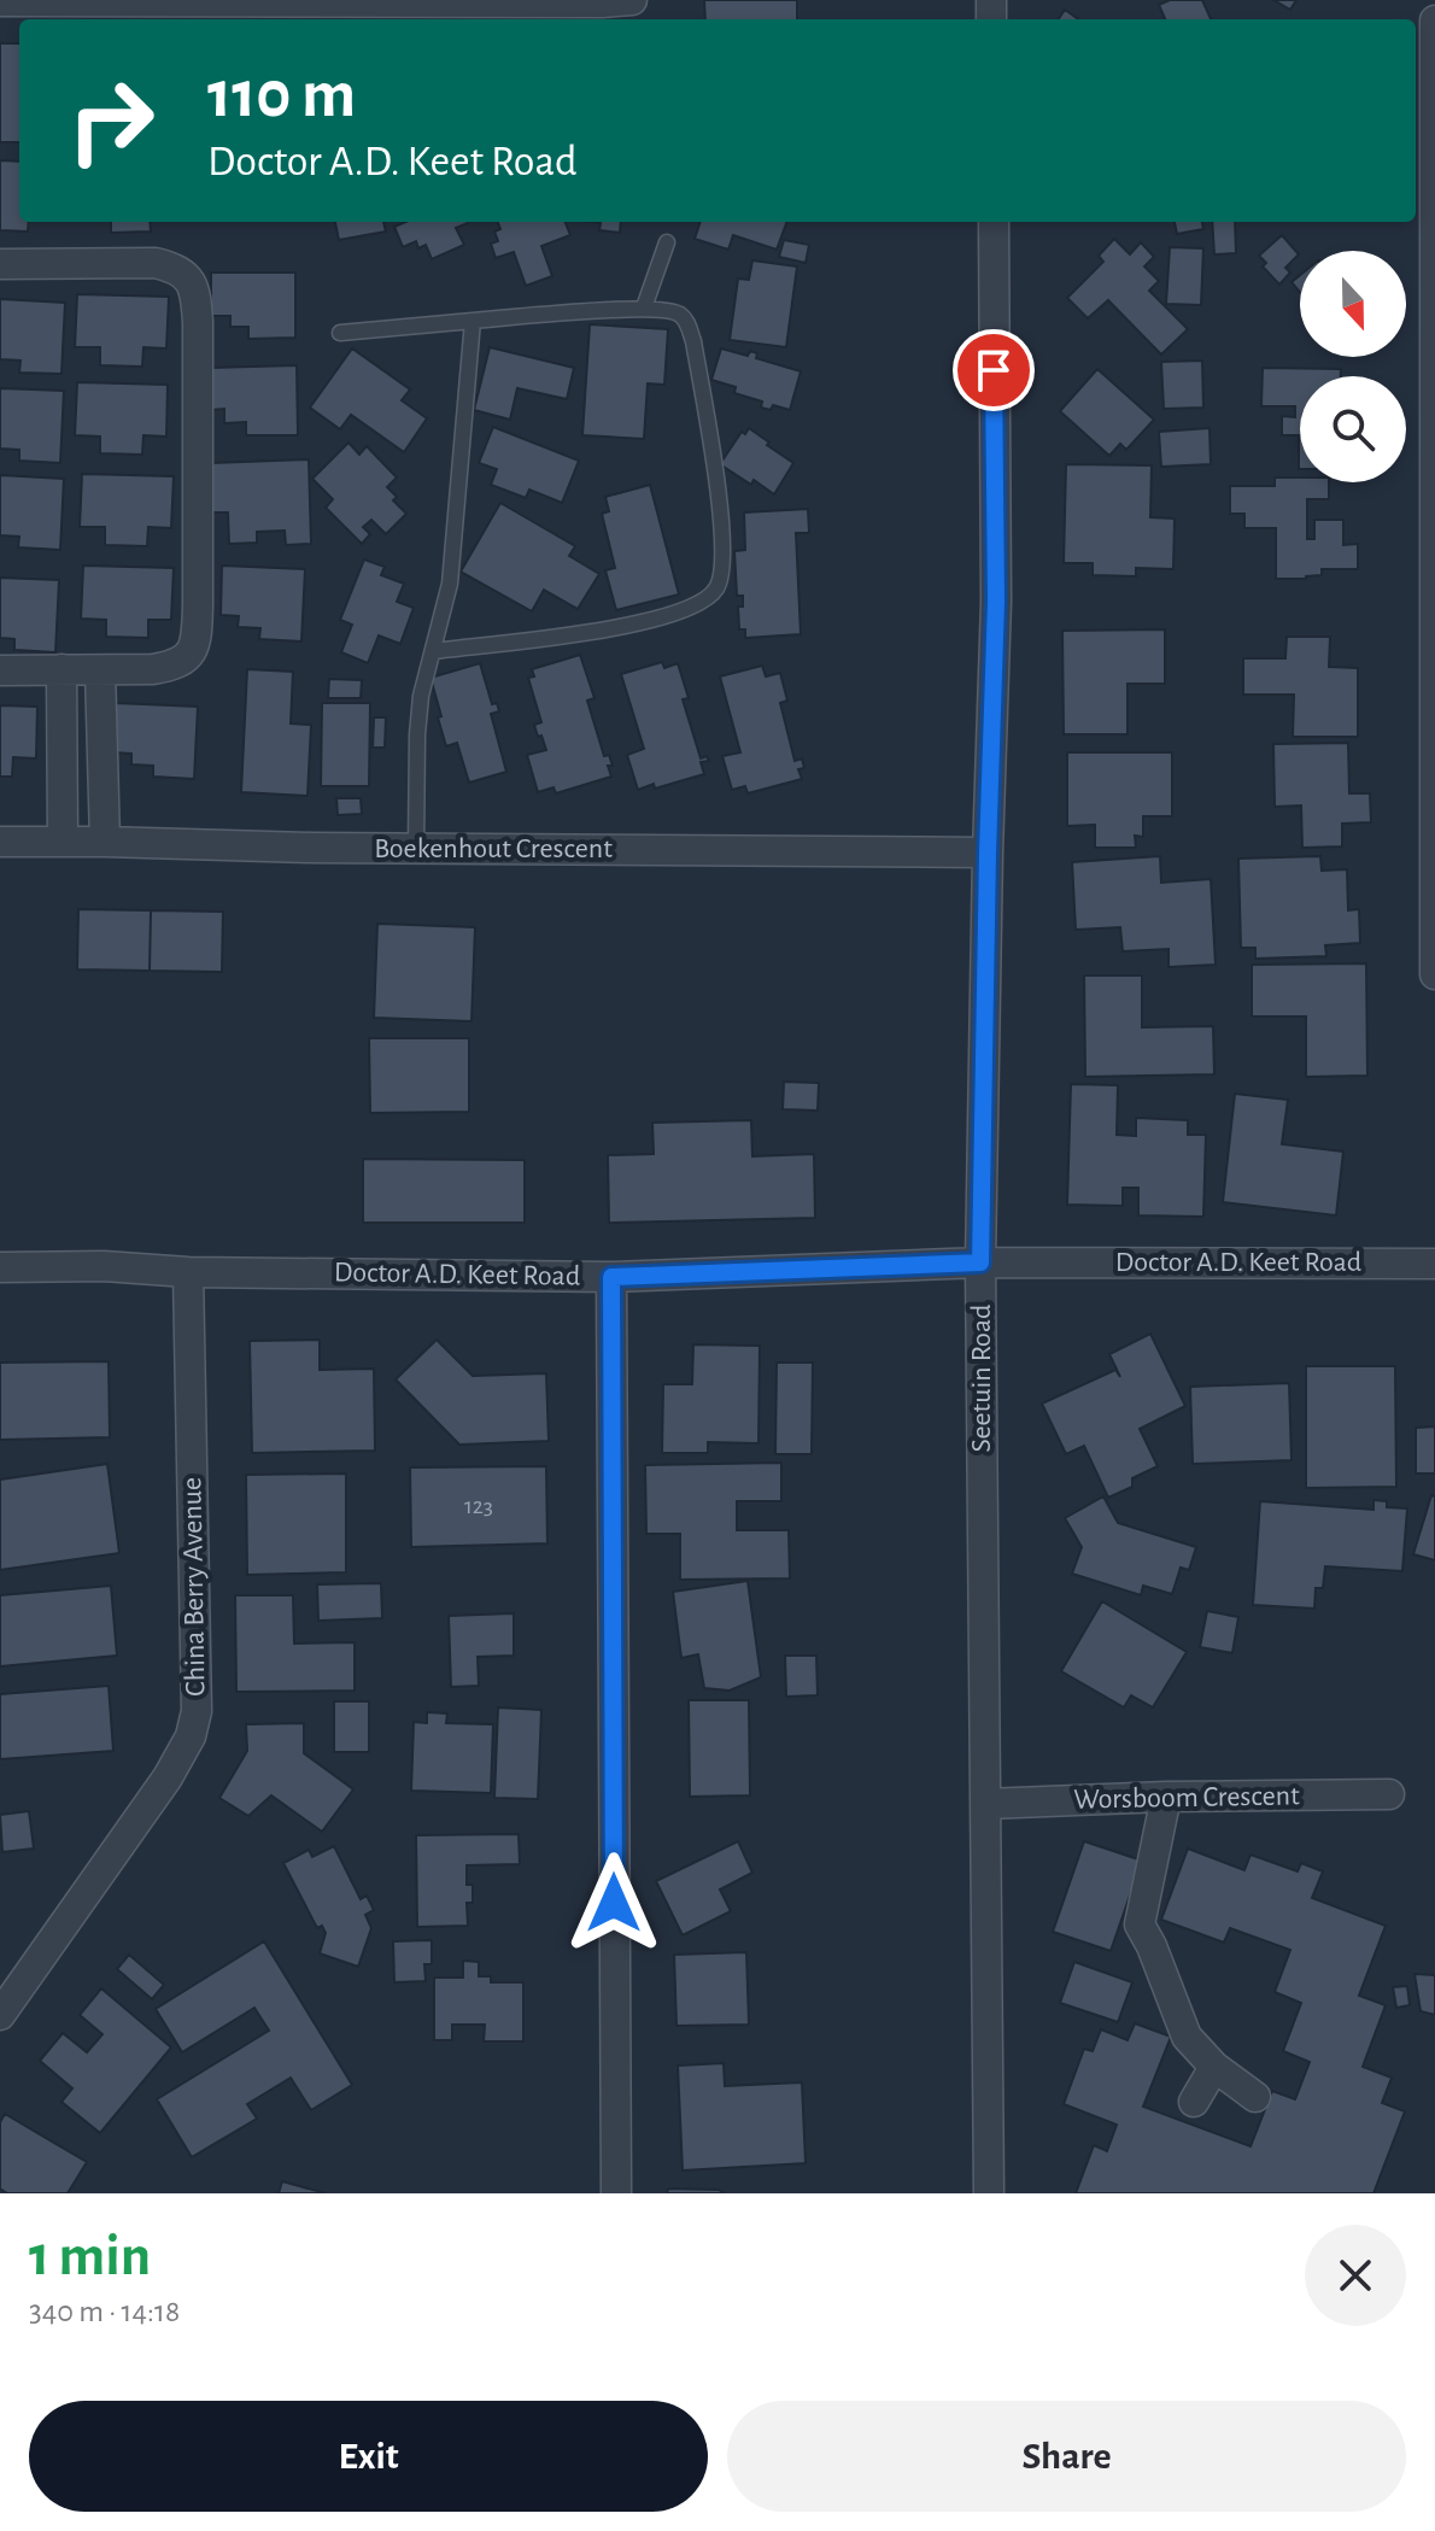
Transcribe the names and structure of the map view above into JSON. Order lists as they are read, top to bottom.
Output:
{
  "streets": {
    "street": [
      "Boekenhout Crescent",
      "Doctor A.D. Keet Road",
      "Seetuin Road",
      "China Berry Avenue",
      "Worsboom Crescent"
    ]
  },
  "crossings": [
    ["Boekenhout Crescent", "Seetuin Road"],
    ["Doctor A.D. Keet Road", "Seetuin Road"],
    ["Doctor A.D. Keet Road", "China Berry Avenue"],
    ["Seetuin Road", "Worsboom Crescent"]
  ],
  "house_numbers": ["123"],
  "north": "bottom",
  "page": {
    "turn": ["110 m", "Doctor A.D. Keet Road"],
    "heading": ["1 min", "340 m · 14:18"],
    "buttons": ["Exit", "Share"]
  }
}
